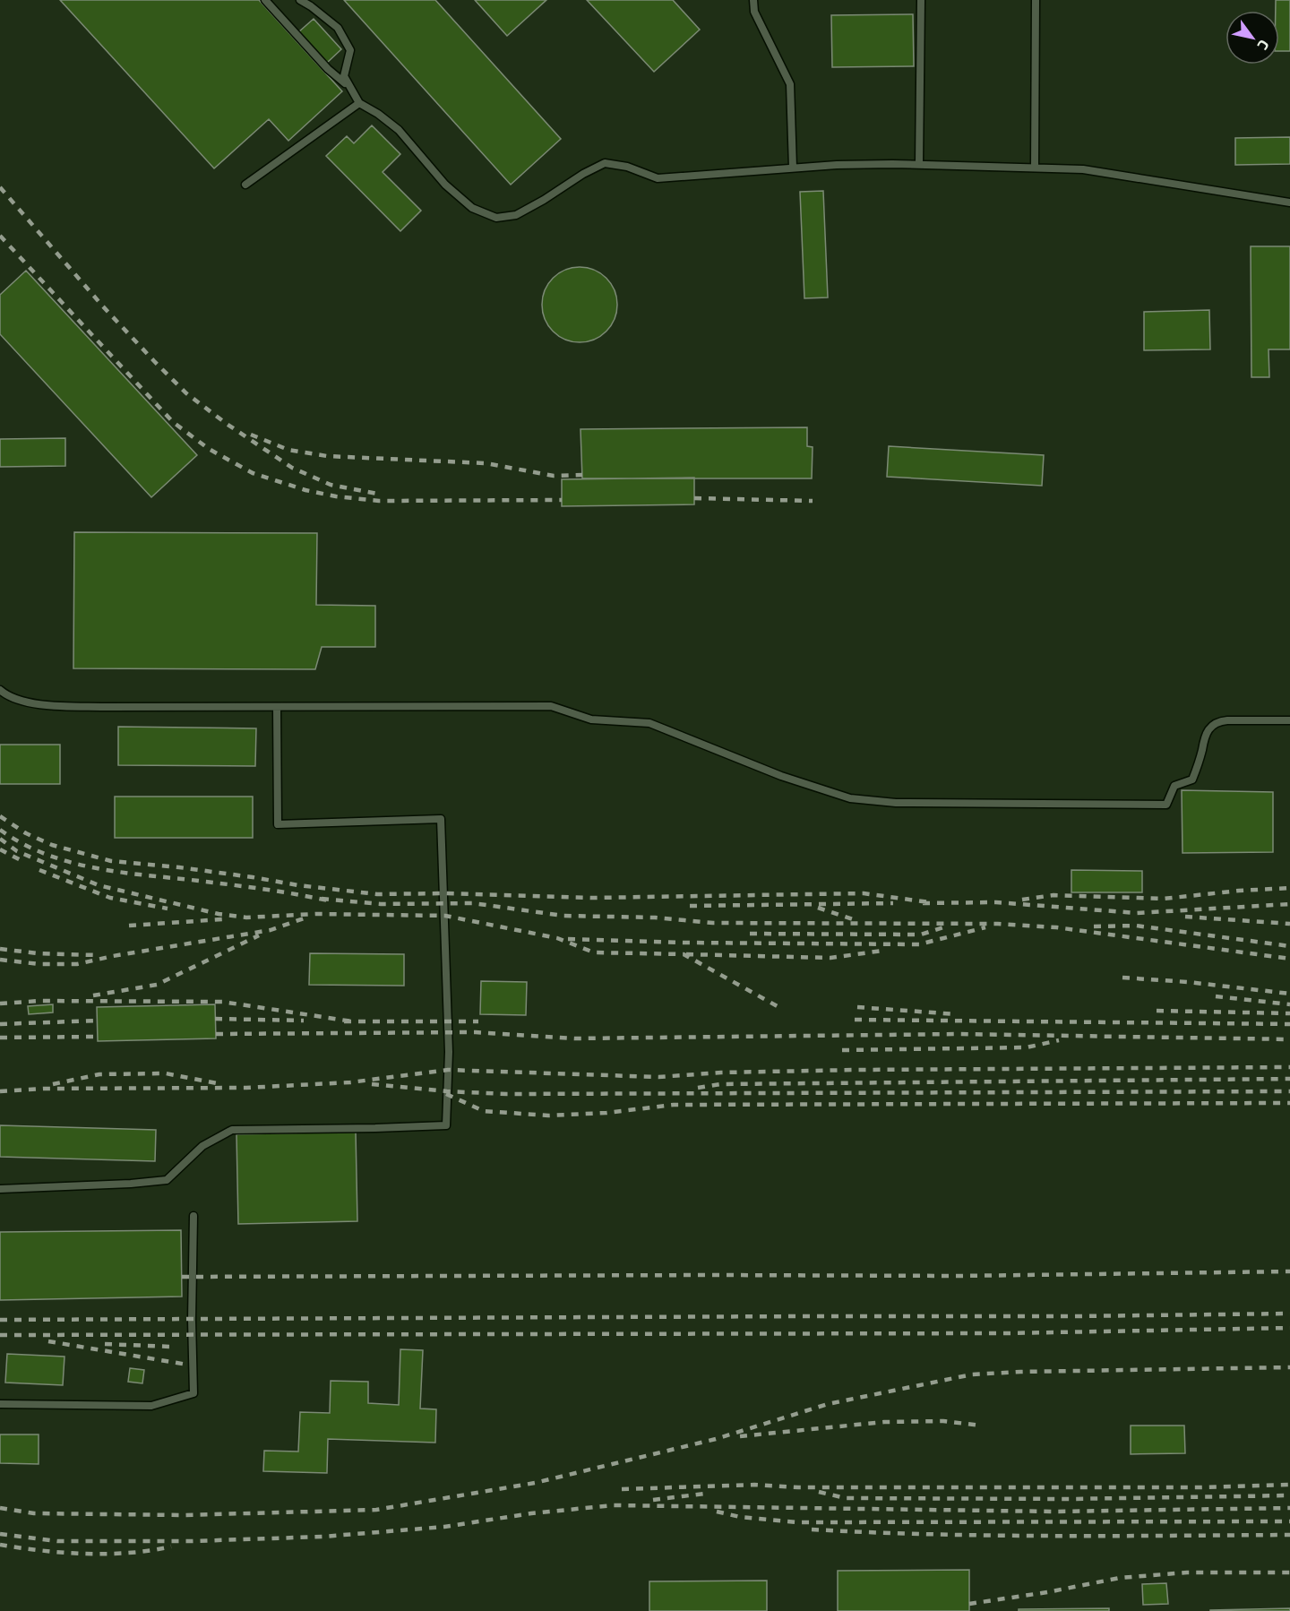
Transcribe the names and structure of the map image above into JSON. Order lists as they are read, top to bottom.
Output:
{
  "north": "bottom right"
}
